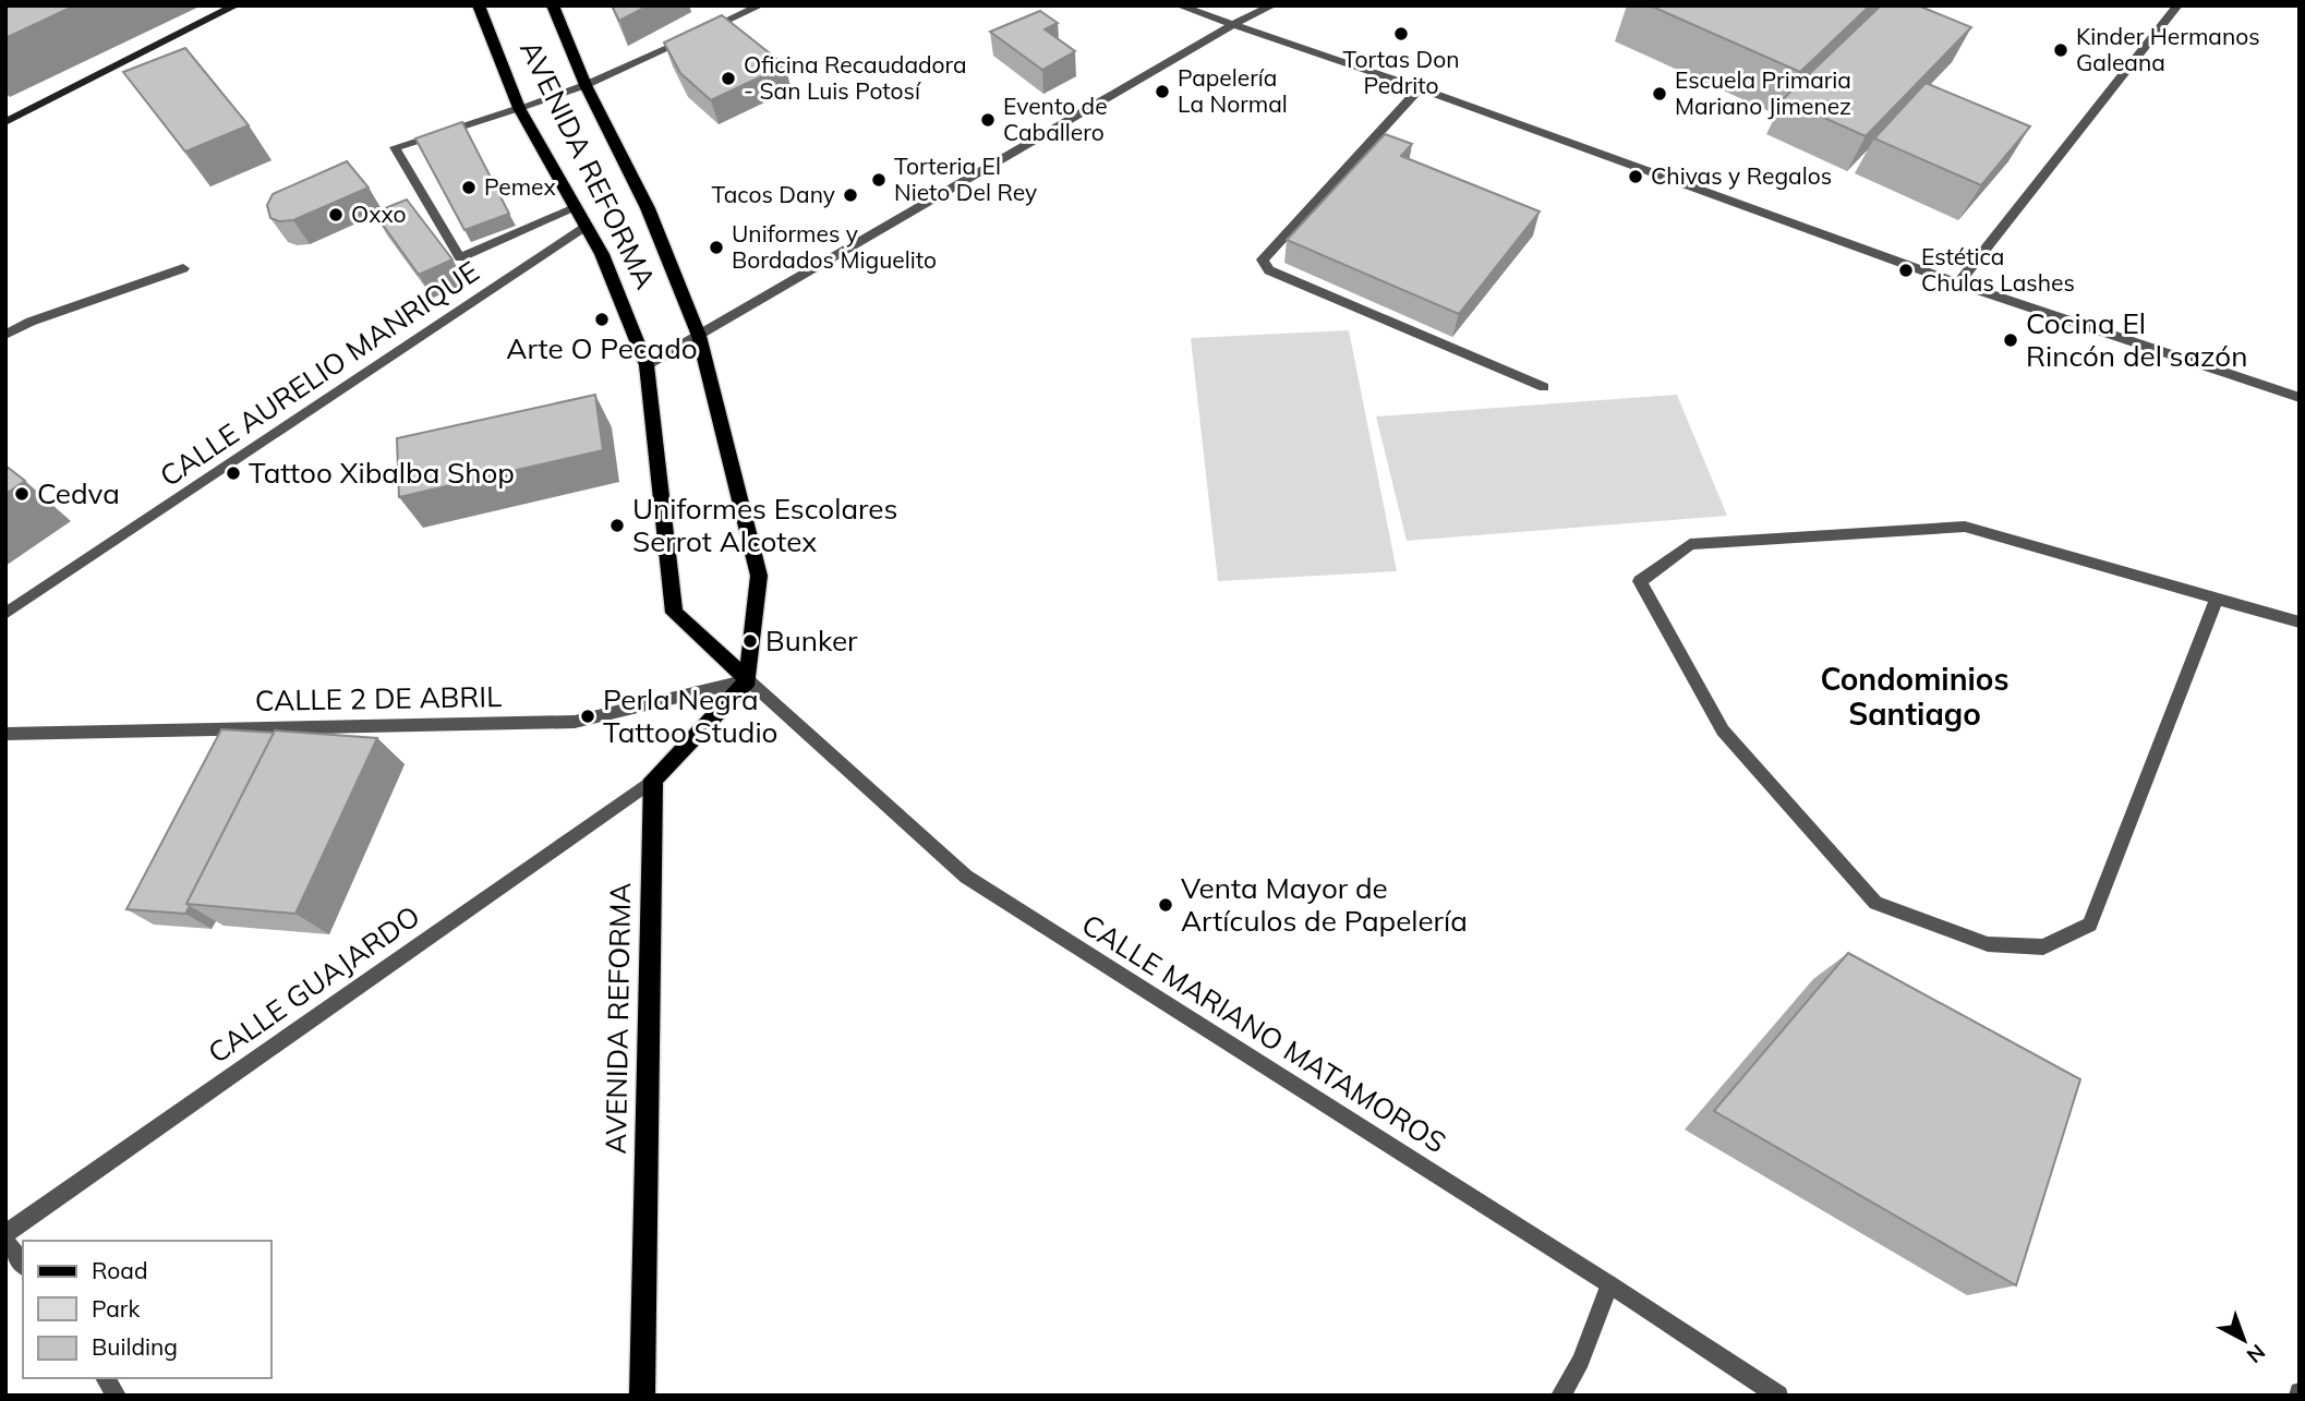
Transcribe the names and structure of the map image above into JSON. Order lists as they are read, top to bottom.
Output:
{
  "streets": {
    "main road": ["AVENIDA REFORMA"],
    "street": [
      "CALLE AURELIO MANRIQUE",
      "CALLE 2 DE ABRIL",
      "CALLE GUAJARDO",
      "CALLE MARIANO MATAMOROS"
    ]
  },
  "crossings": [
    ["AVENIDA REFORMA", "CALLE AURELIO MANRIQUE"],
    ["AVENIDA REFORMA", "CALLE 2 DE ABRIL"],
    ["AVENIDA REFORMA", "CALLE GUAJARDO"],
    ["AVENIDA REFORMA", "CALLE MARIANO MATAMOROS"],
    ["CALLE 2 DE ABRIL", "CALLE MARIANO MATAMOROS"]
  ],
  "districts": ["Condominios Santiago"],
  "places": [
    "Tortas Don Pedrito",
    "Kinder Hermanos Galeana",
    "Oficina Recaudadora - San Luis Potosí",
    "Papelería La Normal",
    "Escuela Primaria Mariano Jimenez",
    "Evento de Caballero",
    "Chivas y Regalos",
    "Torteria El Nieto Del Rey",
    "Pemex",
    "Tacos Dany",
    "Oxxo",
    "Uniformes y Bordados Miguelito",
    "Estética Chulas Lashes",
    "Arte O Pecado",
    "Cocina El Rincón del sazón",
    "Tattoo Xibalba Shop",
    "Cedva",
    "Uniformes Escolares Serrot Alcotex",
    "Bunker",
    "Perla Negra Tattoo Studio",
    "Venta Mayor de Artículos de Papelería"
  ],
  "legend": ["Road", "Park", "Building"],
  "north": "bottom right"
}
